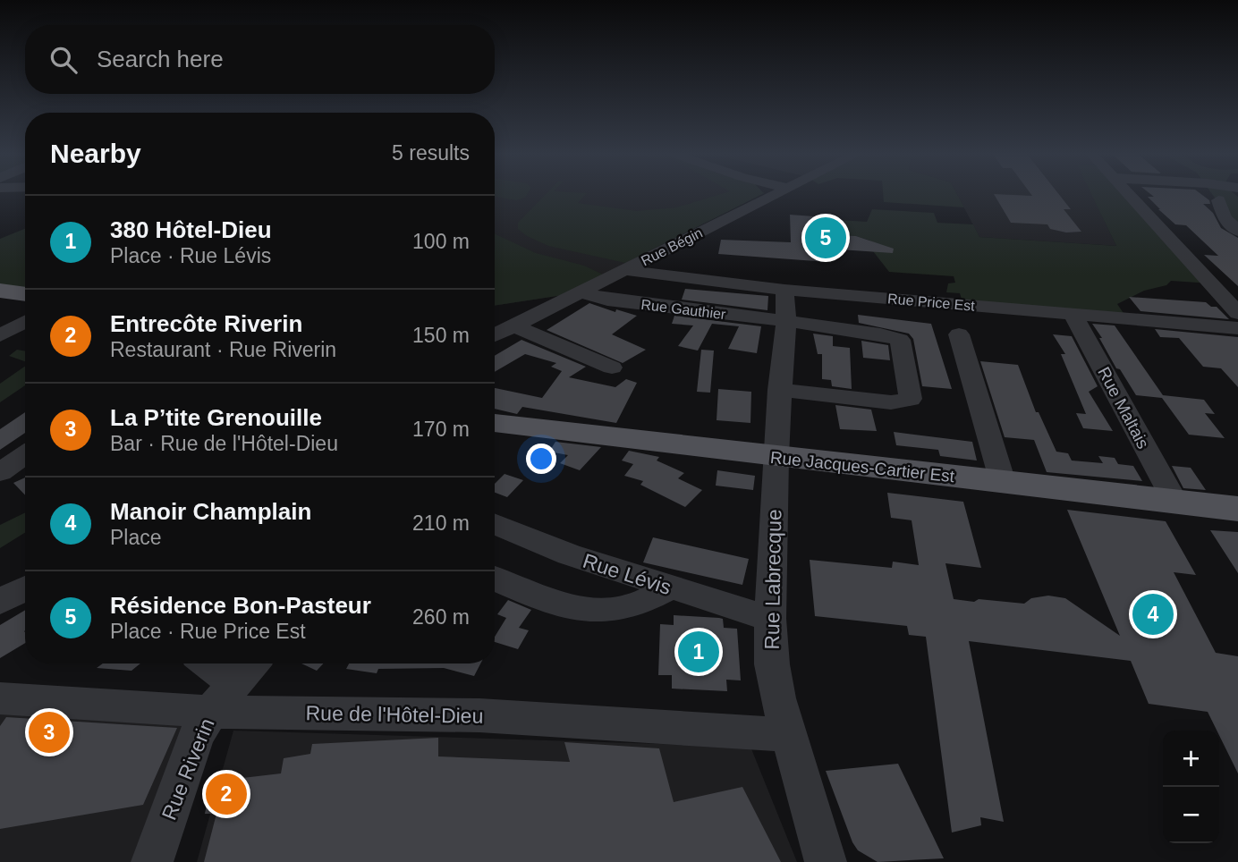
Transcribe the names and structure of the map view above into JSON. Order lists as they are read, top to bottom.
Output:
{
  "streets": {
    "main road": ["Rue Jacques-Cartier Est"],
    "street": [
      "Rue Bégin",
      "Rue Price Est",
      "Rue Gauthier",
      "Rue Maltais",
      "Rue Lévis",
      "Rue Labrecque",
      "Rue de l'Hôtel-Dieu",
      "Rue Riverin"
    ]
  },
  "crossings": [
    ["Rue Bégin", "Rue Price Est"],
    ["Rue Bégin", "Rue Gauthier"],
    ["Rue Price Est", "Rue Maltais"],
    ["Rue Price Est", "Rue Labrecque"],
    ["Rue Gauthier", "Rue Labrecque"],
    ["Rue Maltais", "Rue Jacques-Cartier Est"],
    ["Rue Jacques-Cartier Est", "Rue Labrecque"],
    ["Rue Lévis", "Rue Labrecque"],
    ["Rue Labrecque", "Rue de l'Hôtel-Dieu"],
    ["Rue de l'Hôtel-Dieu", "Rue Riverin"]
  ],
  "page": {
    "search": "Search here",
    "heading": ["Nearby", "5 results"],
    "list": [
      {
        "mark": "1",
        "name": "380 Hôtel-Dieu",
        "note": "Place · Rue Lévis",
        "value": "100 m"
      },
      {
        "mark": "2",
        "name": "Entrecôte Riverin",
        "note": "Restaurant · Rue Riverin",
        "value": "150 m"
      },
      {
        "mark": "3",
        "name": "La P’tite Grenouille",
        "note": "Bar · Rue de l'Hôtel-Dieu",
        "value": "170 m"
      },
      {
        "mark": "4",
        "name": "Manoir Champlain",
        "note": "Place",
        "value": "210 m"
      },
      {
        "mark": "5",
        "name": "Résidence Bon-Pasteur",
        "note": "Place · Rue Price Est",
        "value": "260 m"
      }
    ],
    "pins": [
      "5",
      "4",
      "1",
      "3",
      "2"
    ],
    "map_buttons": ["+", "−"]
  }
}
